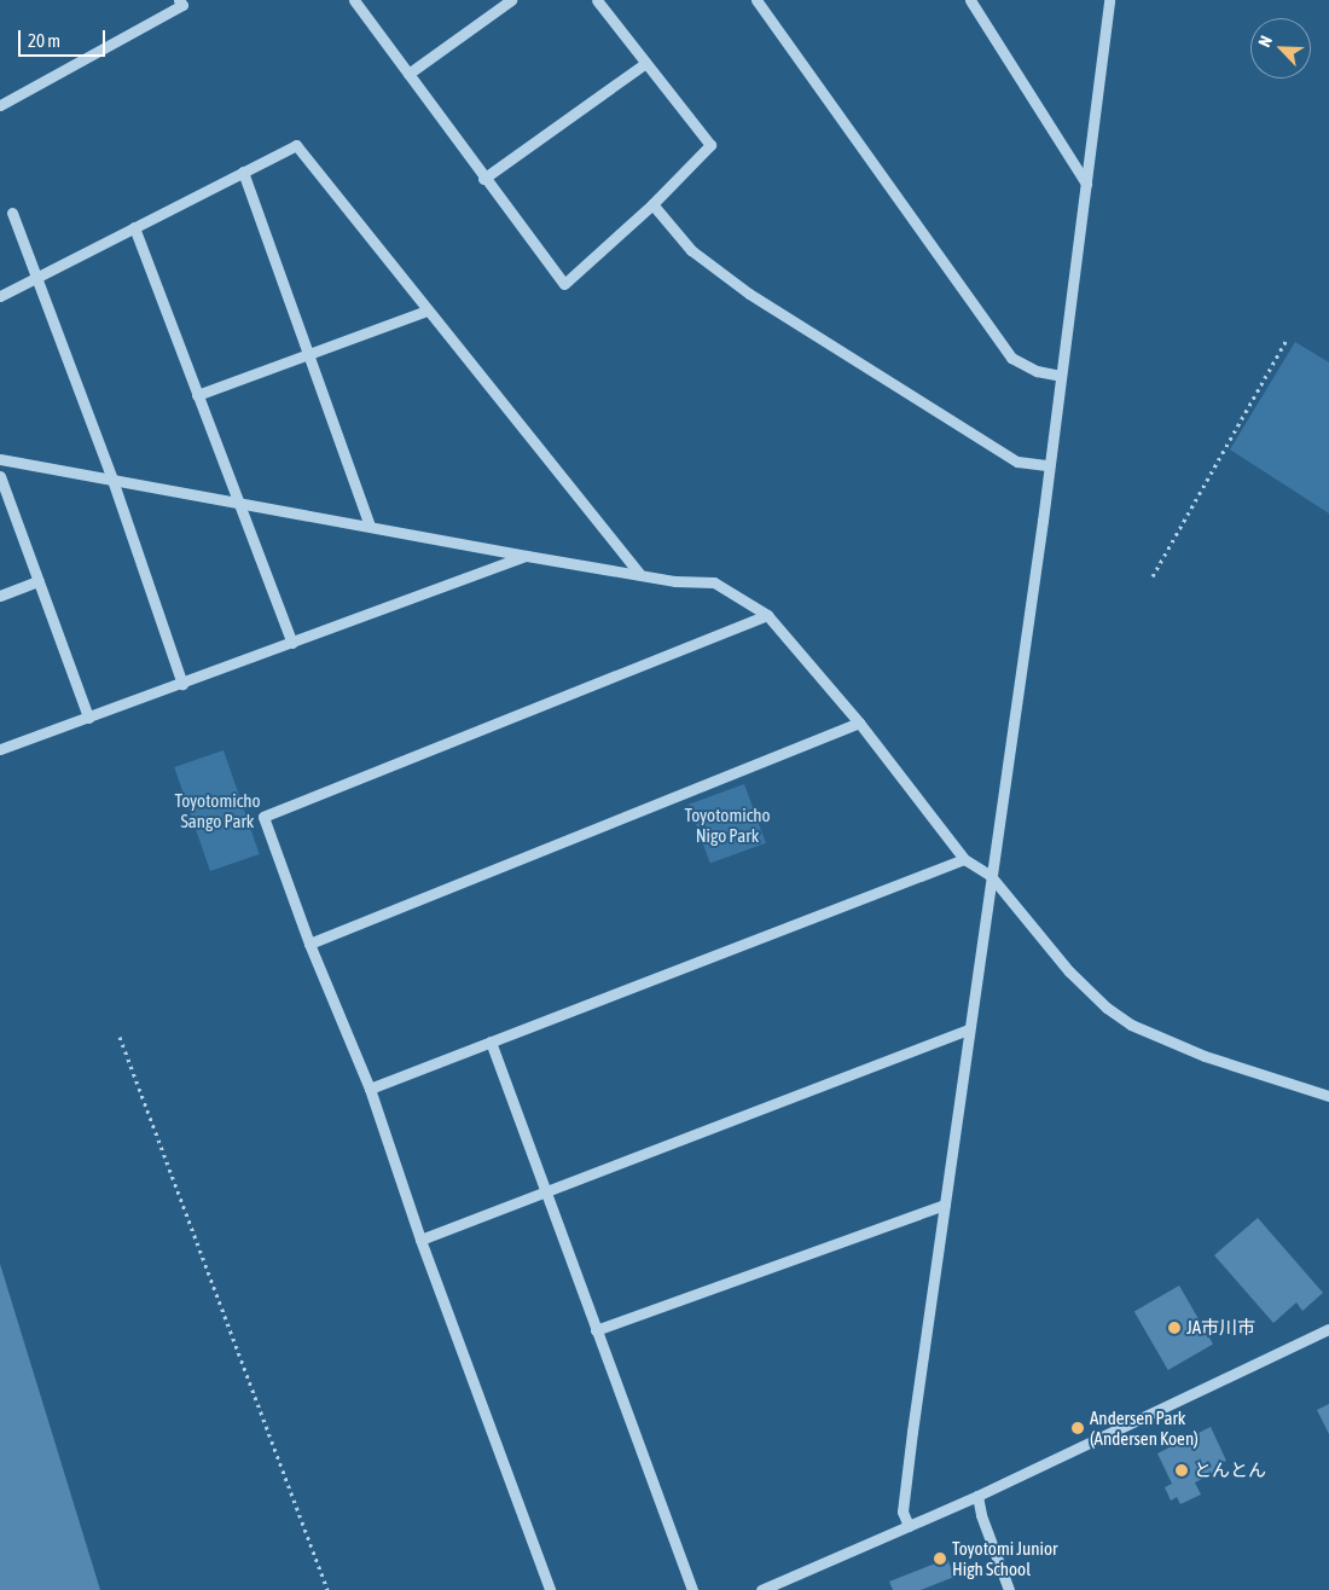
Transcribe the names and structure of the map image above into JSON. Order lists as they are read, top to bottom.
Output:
{
  "parks": ["Toyotomicho Sango Park", "Toyotomicho Nigo Park"],
  "places": [
    "JA市川市",
    "Andersen Park (Andersen Koen)",
    "とんとん",
    "Toyotomi Junior High School"
  ],
  "scale_bar": "20 m",
  "north": "top left"
}
